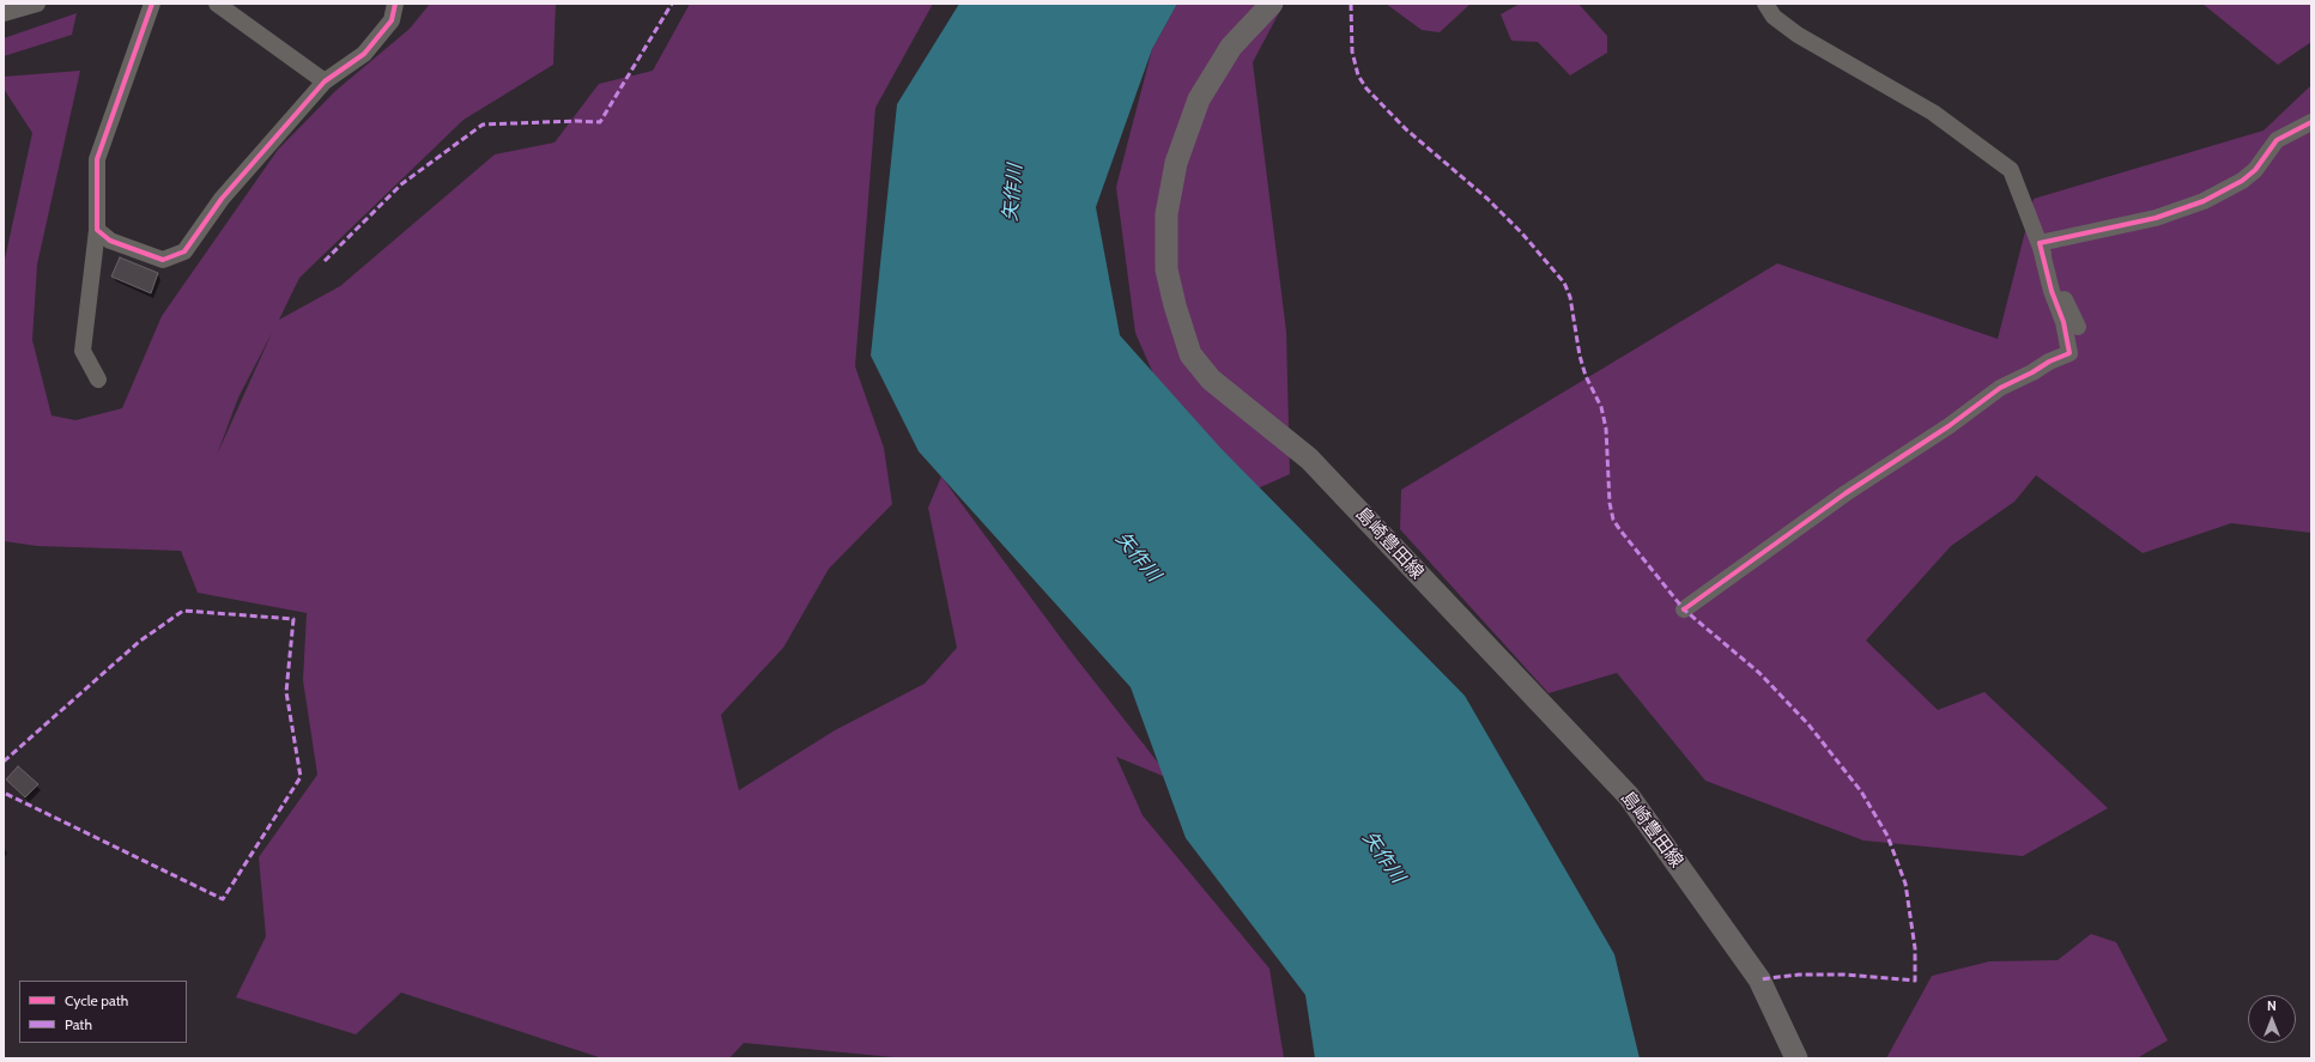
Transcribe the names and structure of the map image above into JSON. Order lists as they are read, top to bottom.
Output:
{
  "streets": {
    "main road": ["島崎豊田線"]
  },
  "water": ["矢作川"],
  "legend": ["Cycle path", "Path"],
  "north": "top"
}
